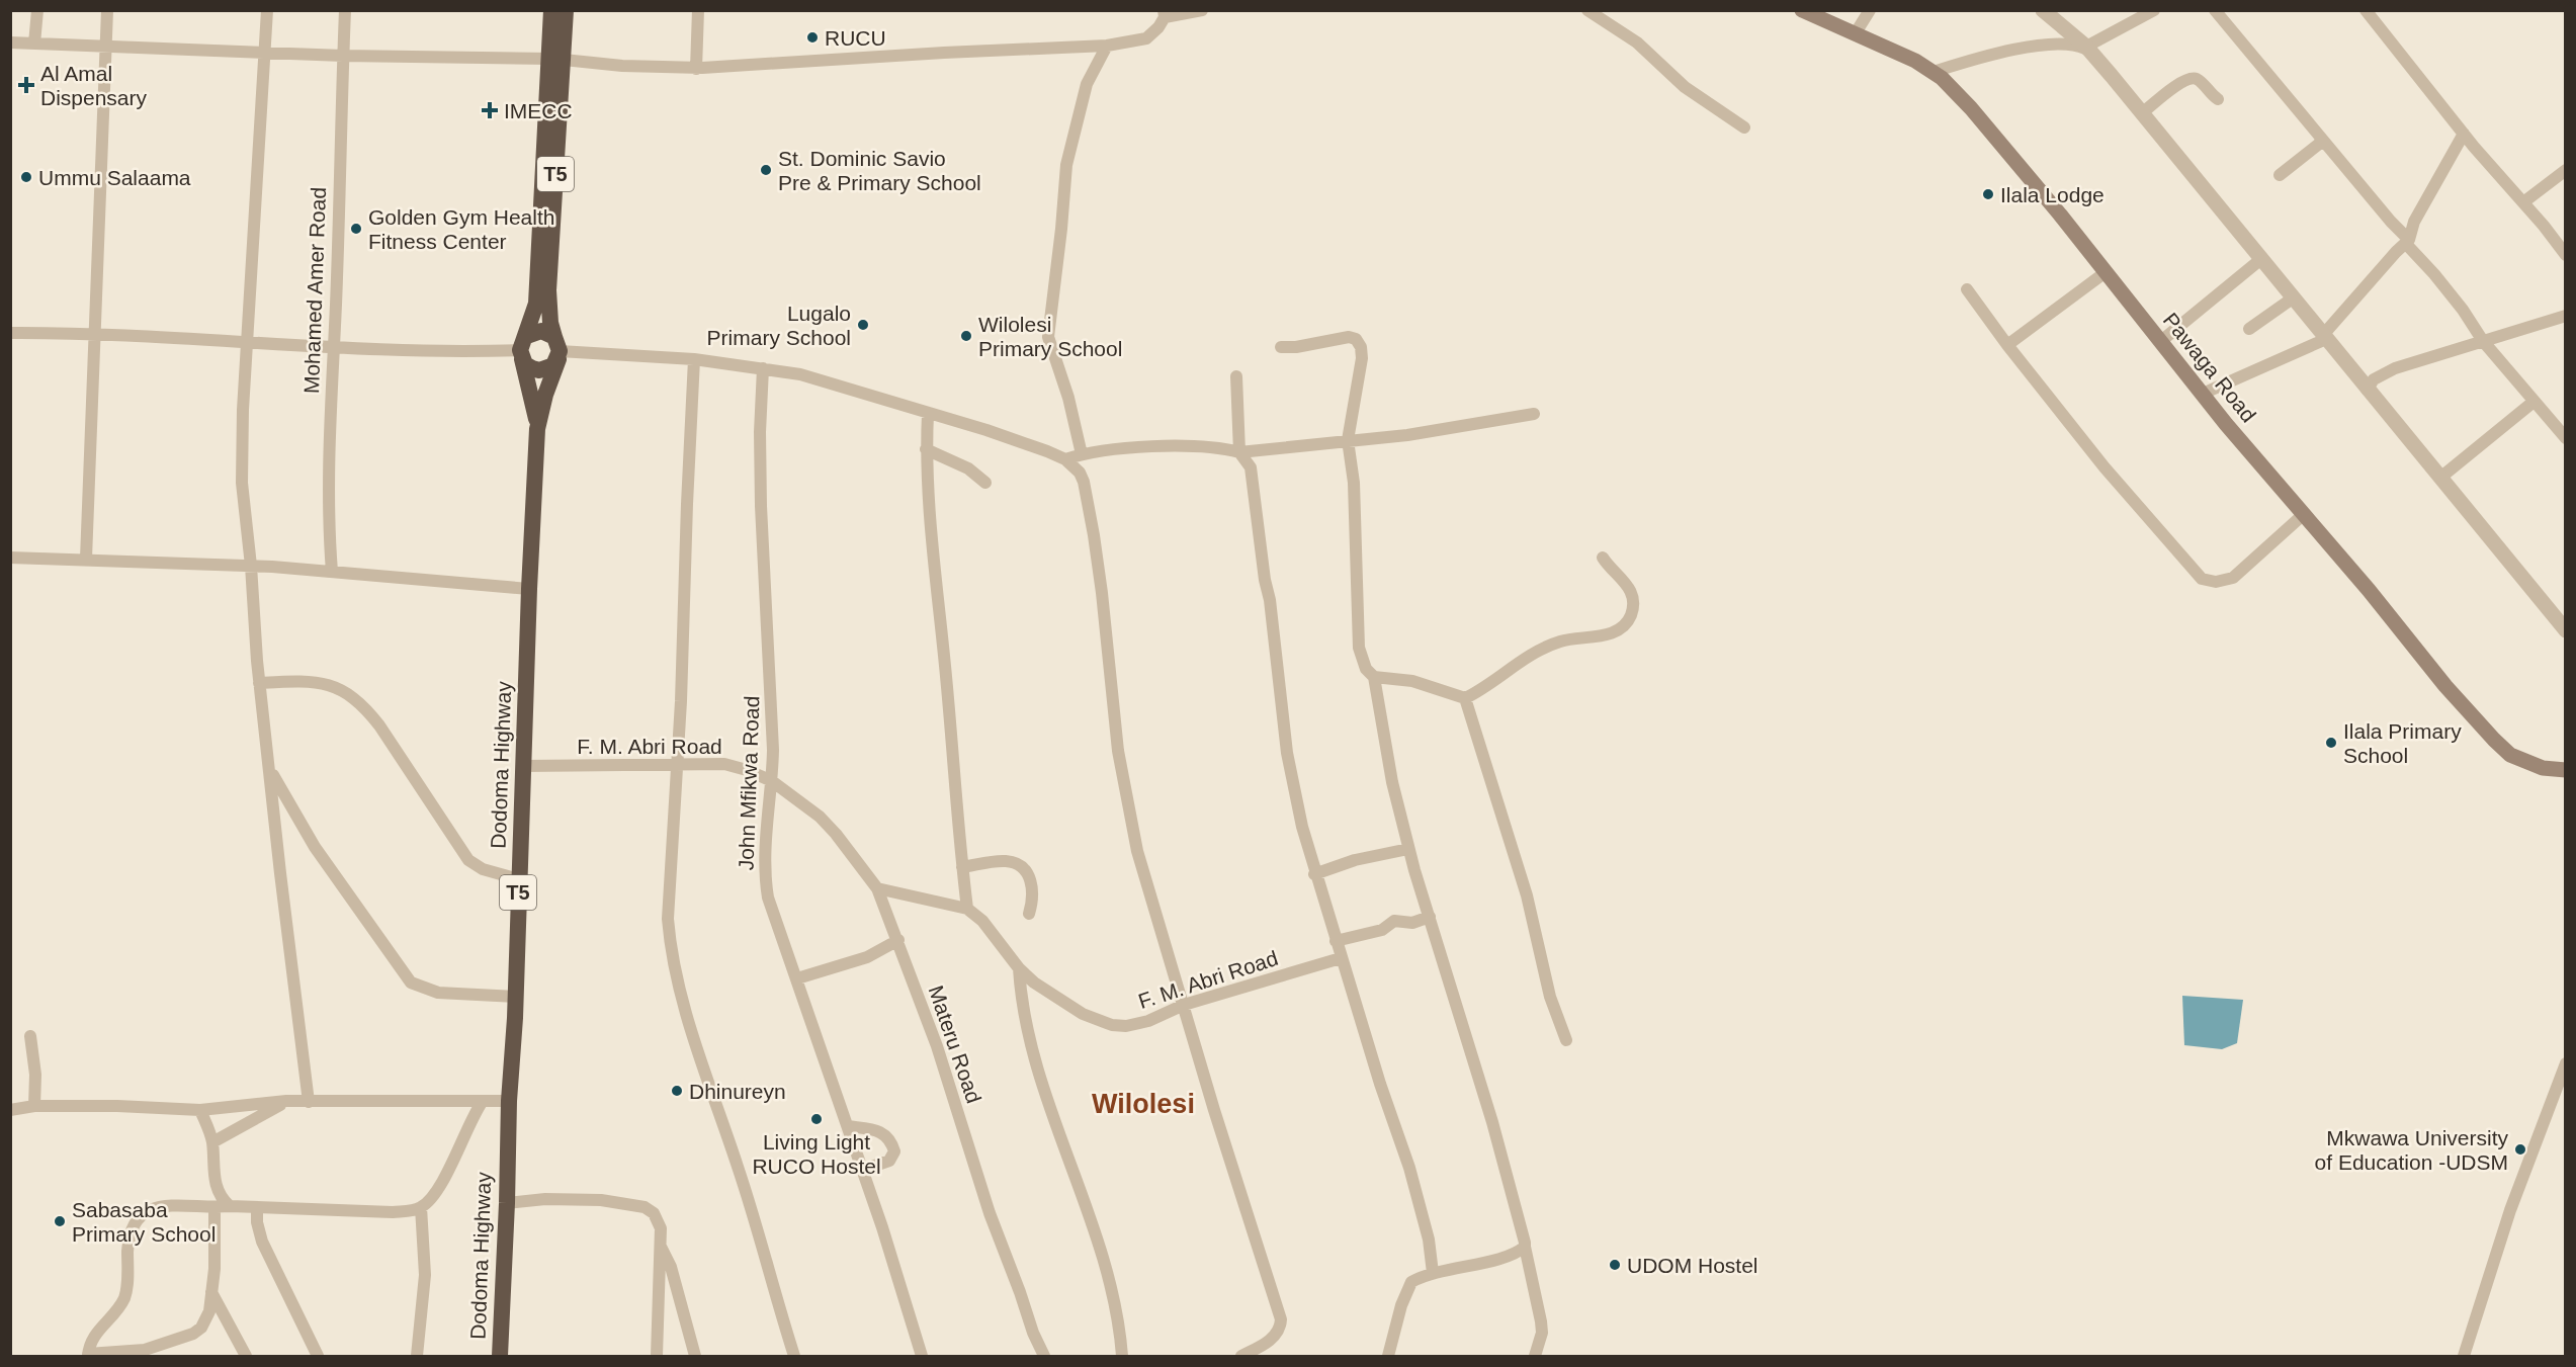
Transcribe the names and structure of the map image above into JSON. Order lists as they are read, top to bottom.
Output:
{
  "streets": {
    "highway": ["T5", "Dodoma Highway"],
    "main road": ["Pawaga Road"],
    "street": [
      "Mohamed Amer Road",
      "F. M. Abri Road",
      "John Mfikwa Road",
      "Materu Road"
    ]
  },
  "crossings": [
    ["T5", "Dodoma Highway"],
    ["F. M. Abri Road", "Dodoma Highway"],
    ["F. M. Abri Road", "John Mfikwa Road"],
    ["F. M. Abri Road", "Materu Road"],
    ["John Mfikwa Road", "Materu Road"]
  ],
  "districts": ["Wilolesi"],
  "places": {
    "other": [
      "RUCU",
      "St. Dominic Savio Pre & Primary School",
      "Ummu Salaama",
      "Ilala Lodge",
      "Golden Gym Health Fitness Center",
      "Lugalo Primary School",
      "Wilolesi Primary School",
      "Ilala Primary School",
      "Dhinureyn",
      "Living Light RUCO Hostel",
      "Mkwawa University of Education -UDSM",
      "Sabasaba Primary School",
      "UDOM Hostel"
    ],
    "health": ["Al Amal Dispensary", "IMECC"]
  }
}
